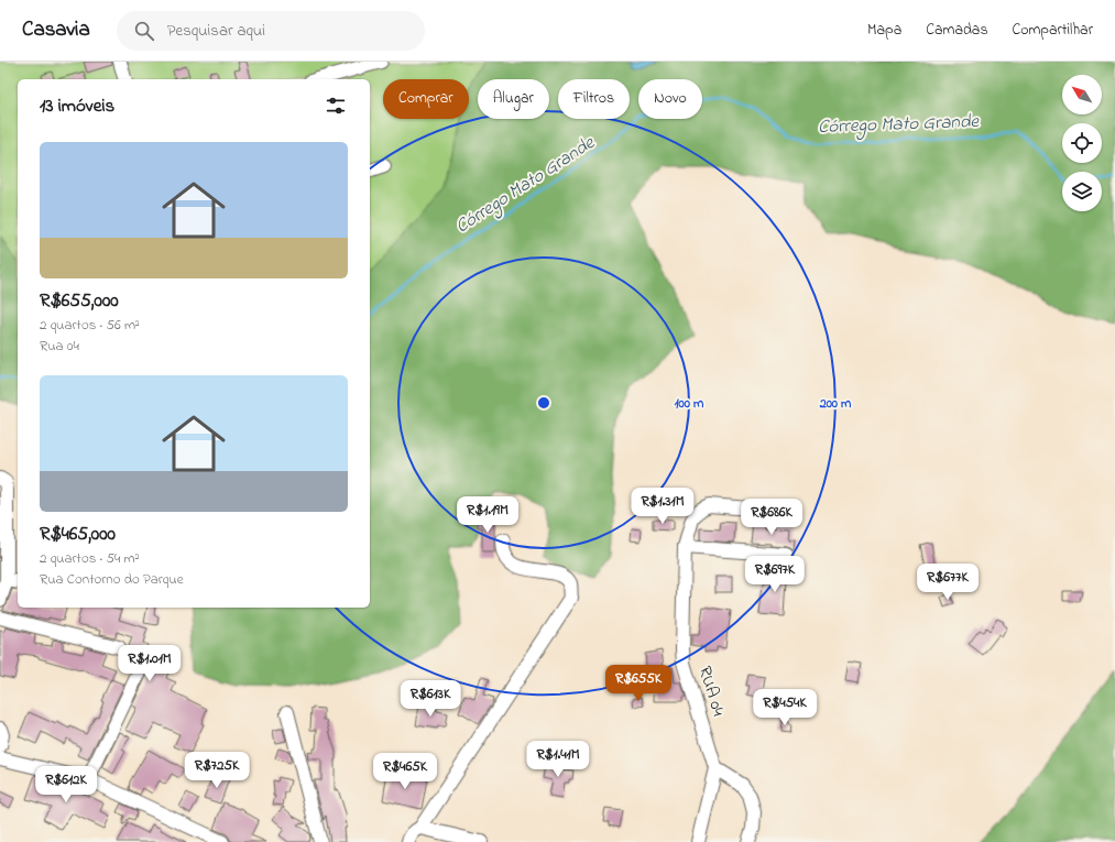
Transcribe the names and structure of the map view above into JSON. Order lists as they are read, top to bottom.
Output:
{
  "streets": {
    "street": ["RUA 04"]
  },
  "water": ["Córrego Mato Grande"],
  "north": "top left",
  "page": {
    "header": "Casavia",
    "search": "Pesquisar aqui",
    "nav": ["Mapa", "Camadas", "Compartilhar"],
    "chip": [
      "Comprar",
      "Alugar",
      "Filtros",
      "Novo"
    ],
    "heading": "13 imóveis",
    "list": [
      {
        "name": "R$655,000",
        "note": "2 quartos · 56 m² · Rua 04"
      },
      {
        "name": "R$465,000",
        "note": "2 quartos · 54 m² · Rua Contorno do Parque"
      }
    ],
    "price": [
      "R$1.31M",
      "R$1.19M",
      "R$686K",
      "R$697K",
      "R$677K",
      "R$1.01M",
      "R$655K",
      "R$613K",
      "R$454K",
      "R$1.41M",
      "R$725K",
      "R$465K",
      "R$612K"
    ]
  },
  "rings": ["100 m", "200 m"]
}
